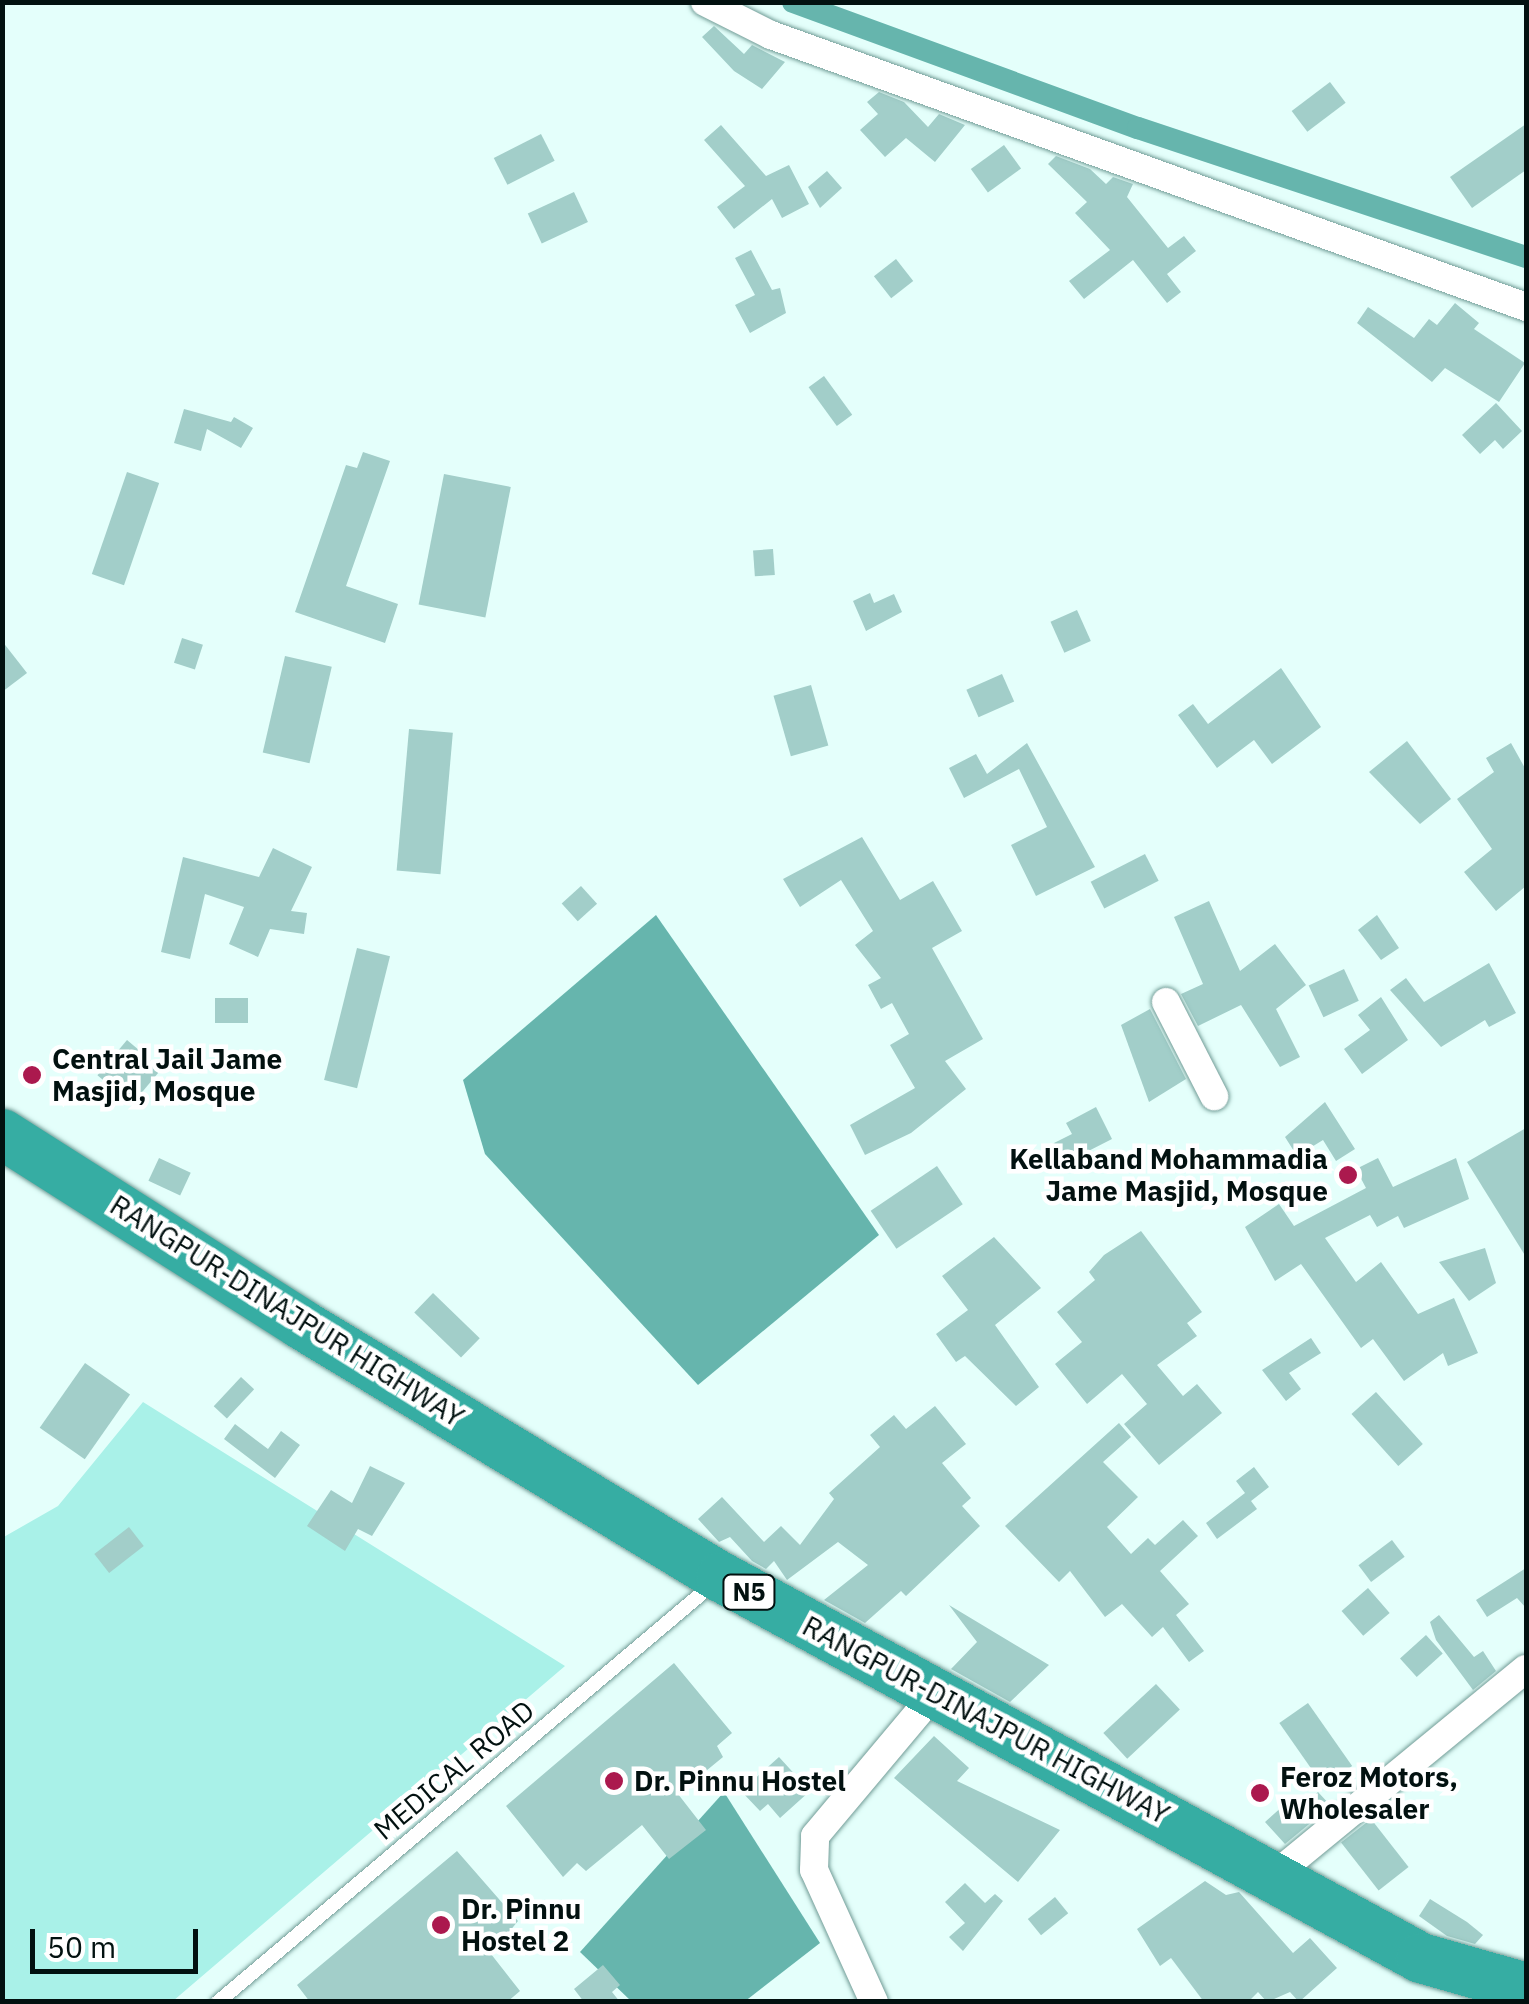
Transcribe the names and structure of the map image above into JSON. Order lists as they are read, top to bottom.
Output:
{
  "streets": {
    "highway": ["RANGPUR-DINAJPUR HIGHWAY", "N5"],
    "lane": ["MEDICAL ROAD"]
  },
  "crossings": [
    ["RANGPUR-DINAJPUR HIGHWAY", "MEDICAL ROAD"]
  ],
  "places": [
    "Central Jail Jame Masjid, Mosque",
    "Kellaband Mohammadia Jame Masjid, Mosque",
    "Dr. Pinnu Hostel",
    "Feroz Motors, Wholesaler",
    "Dr. Pinnu Hostel 2"
  ],
  "scale_bar": "50 m"
}
